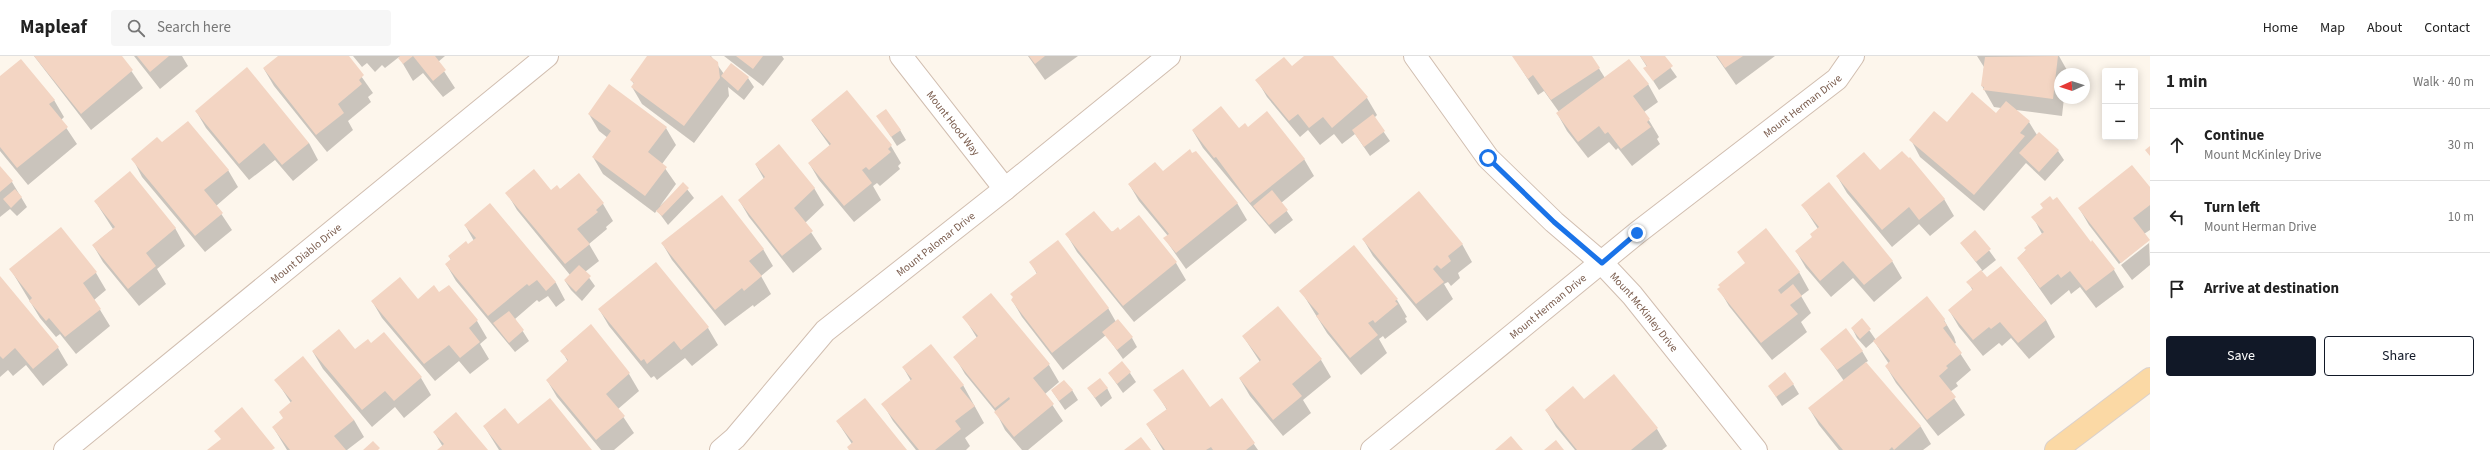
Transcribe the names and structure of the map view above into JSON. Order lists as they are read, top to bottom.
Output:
{
  "streets": {
    "street": [
      "Mount Herman Drive",
      "Mount Hood Way",
      "Mount Palomar Drive",
      "Mount Diablo Drive",
      "Mount McKinley Drive"
    ]
  },
  "crossings": [
    ["Mount Herman Drive", "Mount McKinley Drive"],
    ["Mount Hood Way", "Mount Palomar Drive"]
  ],
  "north": "left",
  "page": {
    "header": "Mapleaf",
    "search": "Search here",
    "nav": [
      "Home",
      "Map",
      "About",
      "Contact"
    ],
    "heading": ["1 min", "Walk · 40 m"],
    "map_buttons": ["+", "−"],
    "list": [
      ["Continue", "Mount McKinley Drive", "30 m"],
      ["Turn left", "Mount Herman Drive", "10 m"],
      "Arrive at destination"
    ],
    "buttons": ["Save", "Share"]
  }
}
